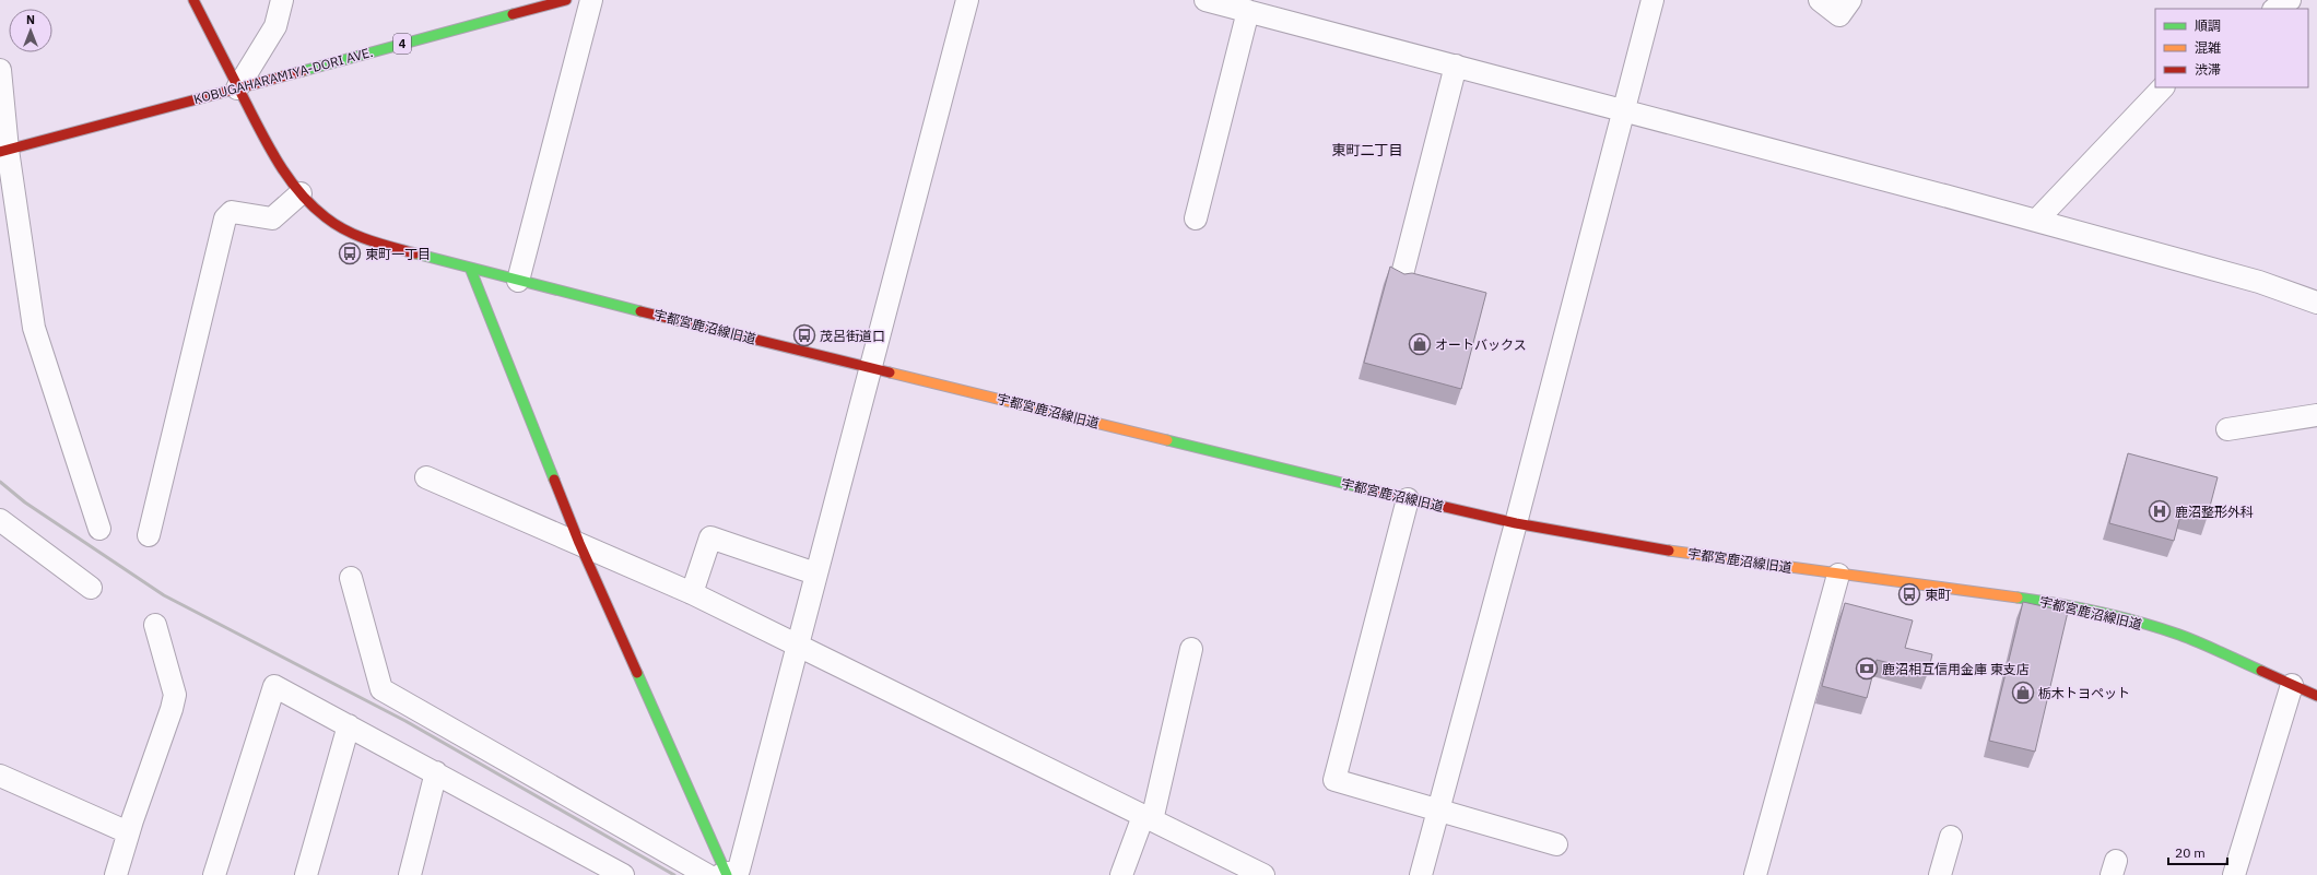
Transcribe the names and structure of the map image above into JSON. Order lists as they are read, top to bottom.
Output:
{
  "streets": {
    "street": ["4", "KOBUGAHARAMIYA-DORI AVE.", "宇都宮鹿沼線旧道"]
  },
  "crossings": [
    ["KOBUGAHARAMIYA-DORI AVE.", "宇都宮鹿沼線旧道"]
  ],
  "districts": ["東町二丁目"],
  "places": {
    "bus stop": ["東町一丁目", "茂呂街道口", "東町"],
    "shop": ["オートバックス", "栃木トヨペット"],
    "hospital": ["鹿沼整形外科"],
    "bank": ["鹿沼相互信用金庫 東支店"]
  },
  "legend": ["順調", "混雑", "渋滞"],
  "scale_bar": "20 m",
  "north": "top"
}
